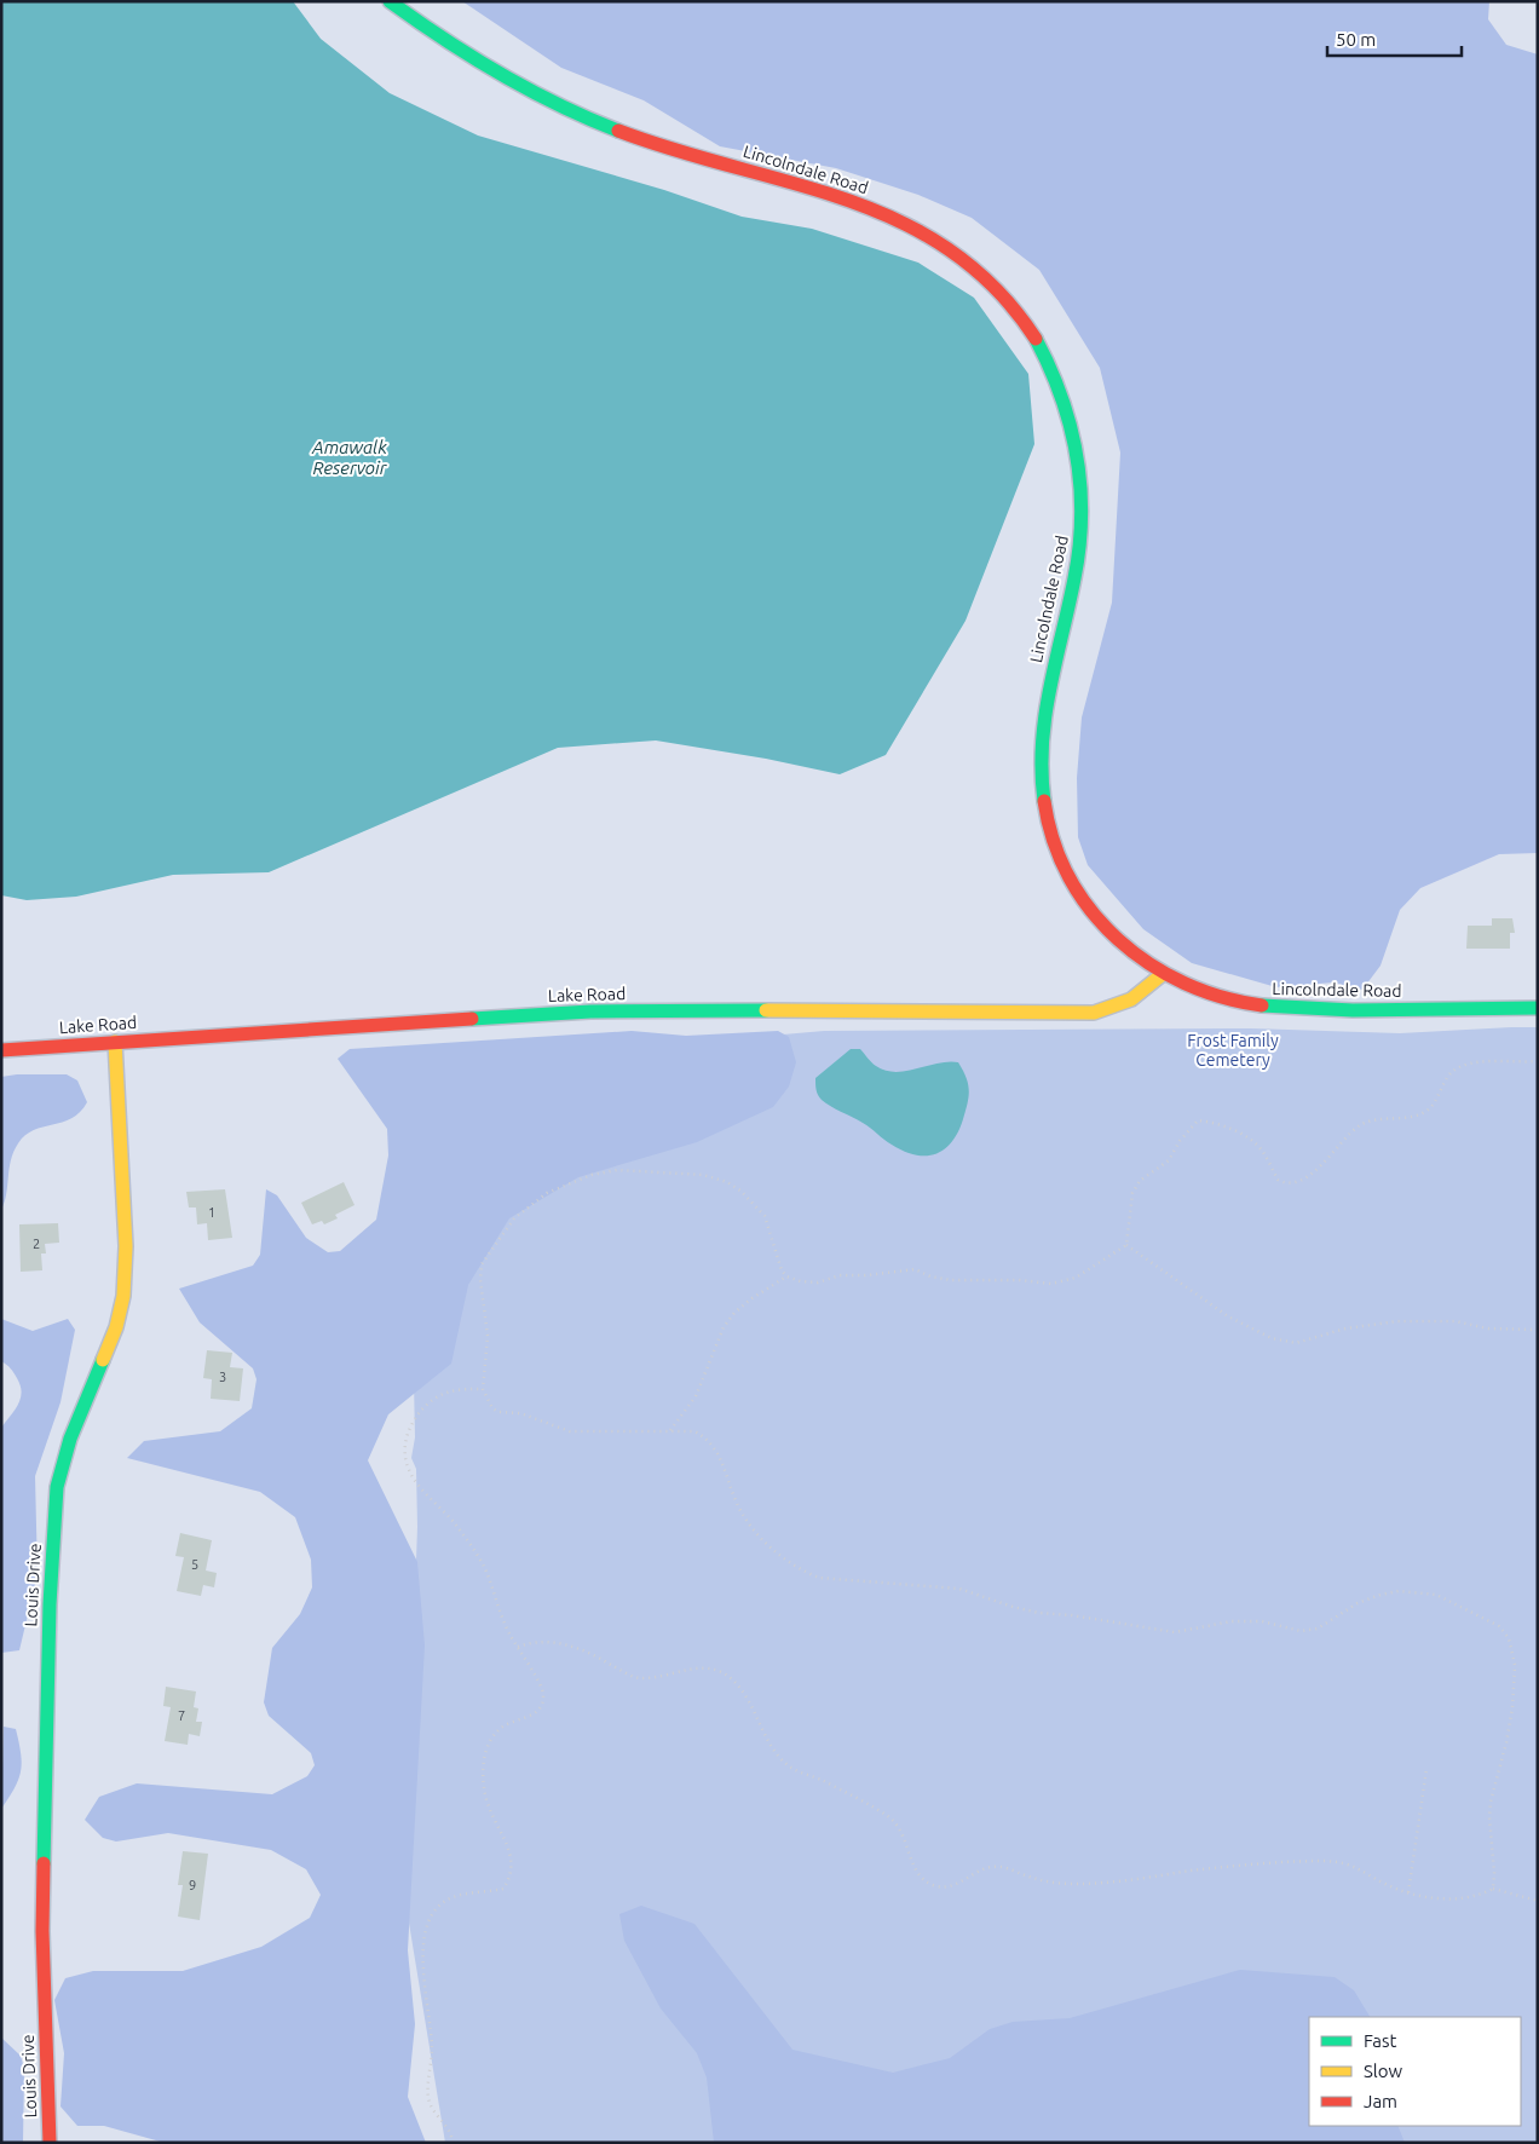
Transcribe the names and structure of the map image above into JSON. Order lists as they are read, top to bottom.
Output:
{
  "streets": {
    "street": ["Lincolndale Road", "Lake Road", "Louis Drive"]
  },
  "crossings": [
    ["Lincolndale Road", "Lake Road"],
    ["Lake Road", "Louis Drive"]
  ],
  "water": ["Amawalk Reservoir"],
  "parks": ["Frost Family Cemetery"],
  "house_numbers": [
    "1",
    "2",
    "3",
    "5",
    "7",
    "9"
  ],
  "legend": ["Fast", "Slow", "Jam"],
  "scale_bar": "50 m"
}
